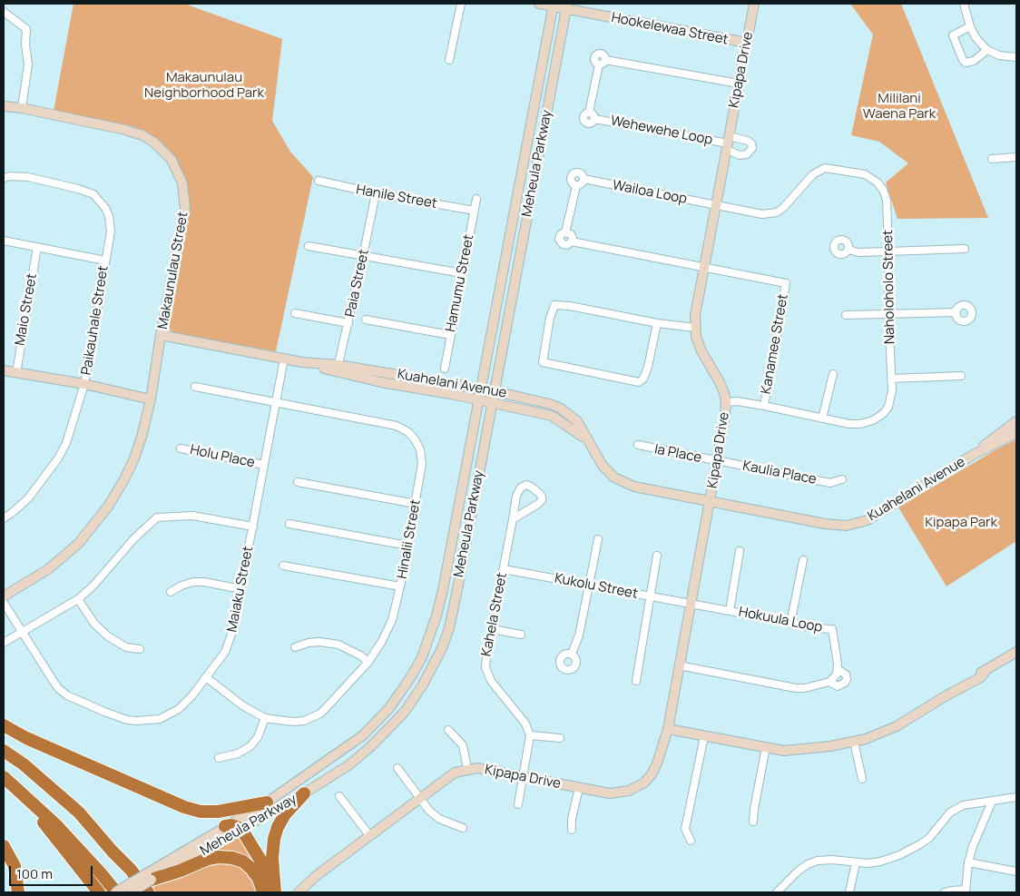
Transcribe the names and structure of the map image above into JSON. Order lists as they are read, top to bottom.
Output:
{
  "streets": {
    "street": [
      "Hookelewaa Street",
      "Kipapa Drive",
      "Wehewehe Loop",
      "Meheula Parkway",
      "Wailoa Loop",
      "Hanile Street",
      "Makaunulau Street",
      "Paia Street",
      "Hamumu Street",
      "Naholoholo Street",
      "Maio Street",
      "Paikauhale Street",
      "Kanamee Street",
      "Kuahelani Avenue",
      "Ia Place",
      "Holu Place",
      "Kaulia Place",
      "Hinalii Street",
      "Kukolu Street",
      "Maiaku Street",
      "Kahela Street",
      "Hokuula Loop"
    ]
  },
  "crossings": [
    ["Hookelewaa Street", "Kipapa Drive"],
    ["Hookelewaa Street", "Meheula Parkway"],
    ["Kipapa Drive", "Wehewehe Loop"],
    ["Kipapa Drive", "Wailoa Loop"],
    ["Kipapa Drive", "Naholoholo Street"],
    ["Kipapa Drive", "Kanamee Street"],
    ["Kipapa Drive", "Kuahelani Avenue"],
    ["Kipapa Drive", "Ia Place"],
    ["Kipapa Drive", "Kaulia Place"],
    ["Kipapa Drive", "Kukolu Street"],
    ["Kipapa Drive", "Hokuula Loop"],
    ["Meheula Parkway", "Kuahelani Avenue"],
    ["Wailoa Loop", "Naholoholo Street"],
    ["Wailoa Loop", "Kanamee Street"],
    ["Hanile Street", "Paia Street"],
    ["Hanile Street", "Hamumu Street"],
    ["Makaunulau Street", "Kuahelani Avenue"],
    ["Paia Street", "Kuahelani Avenue"],
    ["Naholoholo Street", "Kanamee Street"],
    ["Kuahelani Avenue", "Maiaku Street"],
    ["Ia Place", "Kaulia Place"],
    ["Holu Place", "Maiaku Street"],
    ["Hinalii Street", "Maiaku Street"],
    ["Kukolu Street", "Kahela Street"],
    ["Kukolu Street", "Hokuula Loop"]
  ],
  "parks": ["Makaunulau Neighborhood Park", "Mililani Waena Park", "Kipapa Park"],
  "scale_bar": "100 m"
}
